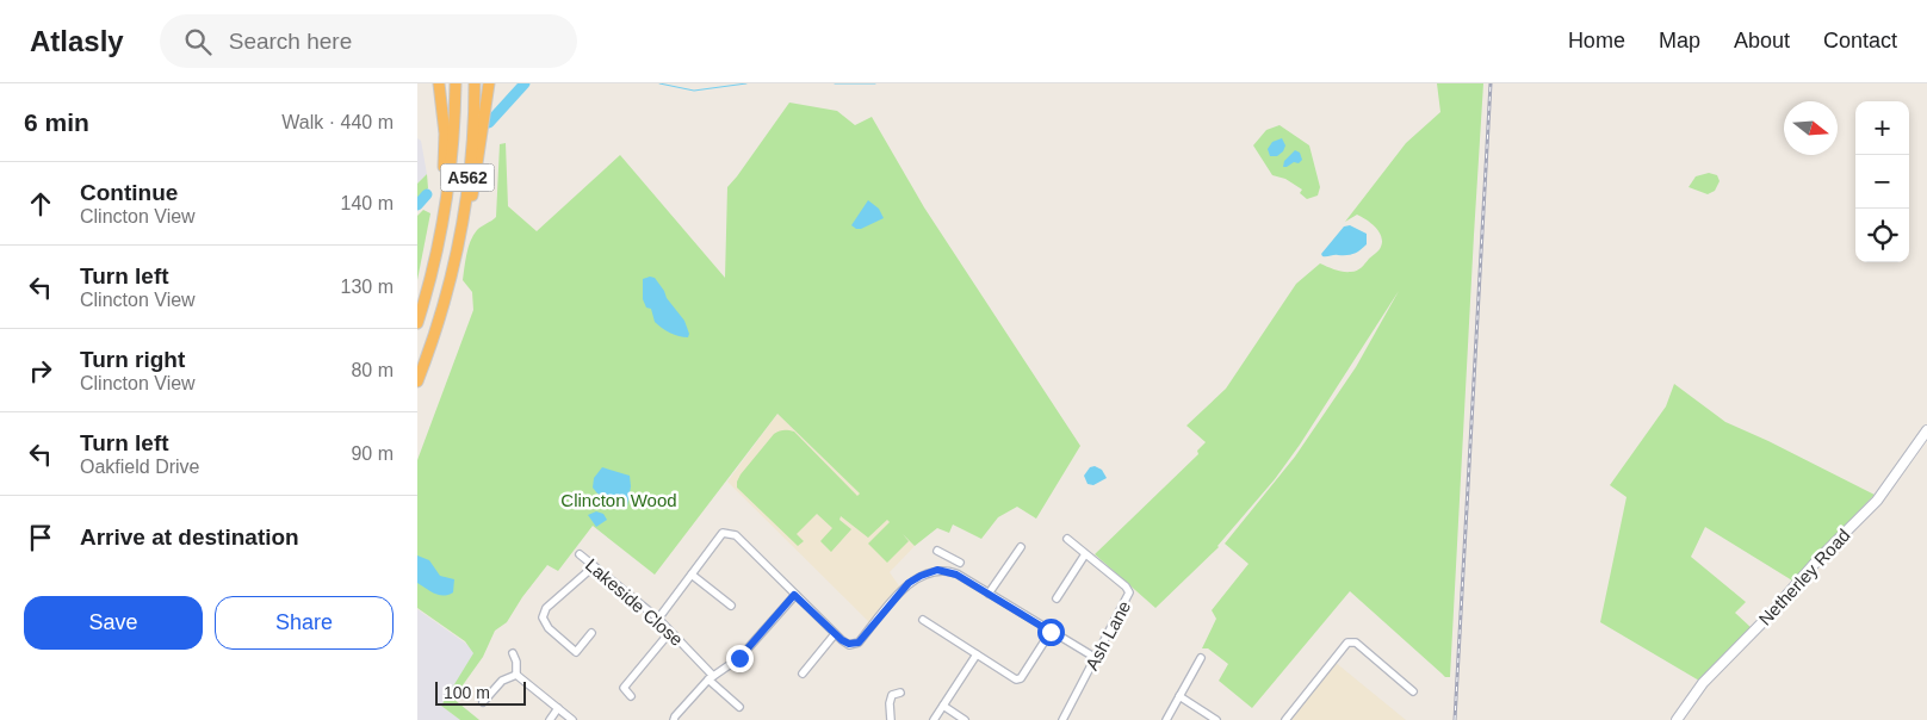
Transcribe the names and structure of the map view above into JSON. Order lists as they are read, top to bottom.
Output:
{
  "streets": {
    "highway": ["A562"],
    "main road": ["Netherley Road"],
    "street": ["Lakeside Close", "Ash Lane"]
  },
  "parks": ["Clincton Wood"],
  "scale_bar": "100 m",
  "north": "right",
  "page": {
    "header": "Atlasly",
    "search": "Search here",
    "nav": [
      "Home",
      "Map",
      "About",
      "Contact"
    ],
    "heading": ["6 min", "Walk · 440 m"],
    "map_buttons": ["+", "−"],
    "list": [
      ["Continue", "Clincton View", "140 m"],
      ["Turn left", "Clincton View", "130 m"],
      ["Turn right", "Clincton View", "80 m"],
      ["Turn left", "Oakfield Drive", "90 m"],
      "Arrive at destination"
    ],
    "buttons": ["Save", "Share"],
    "scale": "100 m"
  }
}
